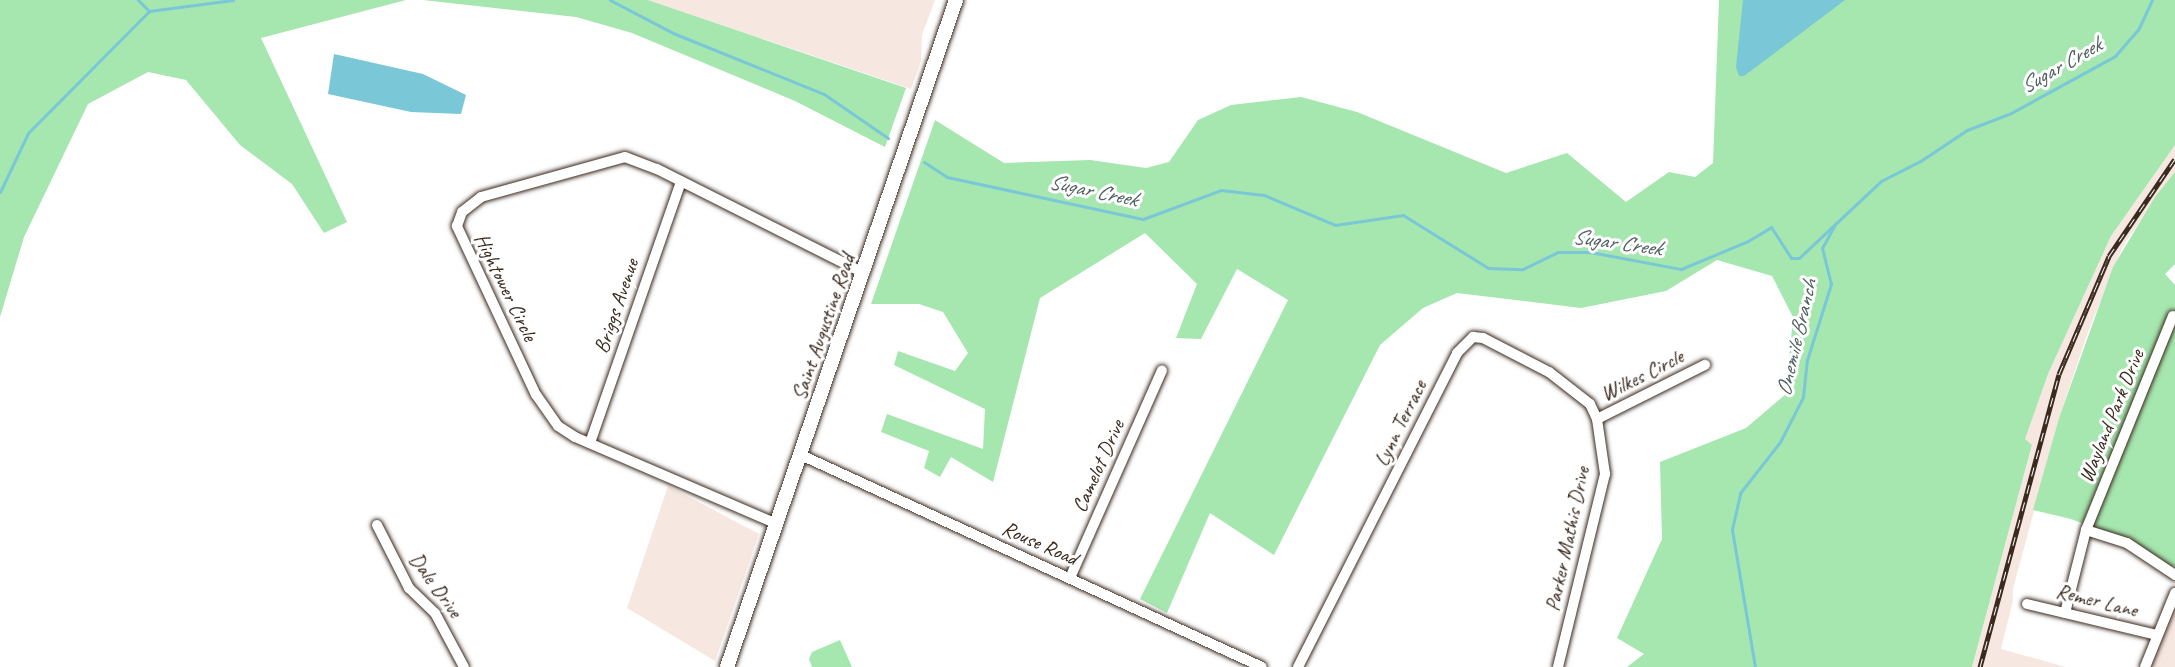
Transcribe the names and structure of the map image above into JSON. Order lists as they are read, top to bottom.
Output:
{
  "streets": {
    "main road": ["Saint Augustine Road"],
    "street": [
      "Hightower Circle",
      "Briggs Avenue",
      "Wilkes Circle",
      "Wayland Park Drive",
      "Lynn Terrace",
      "Camelot Drive",
      "Parker Mathis Drive",
      "Rouse Road",
      "Dale Drive",
      "Remer Lane"
    ]
  },
  "crossings": [
    ["Hightower Circle", "Briggs Avenue"],
    ["Hightower Circle", "Saint Augustine Road"],
    ["Saint Augustine Road", "Rouse Road"],
    ["Wilkes Circle", "Lynn Terrace"],
    ["Wilkes Circle", "Parker Mathis Drive"],
    ["Wayland Park Drive", "Remer Lane"],
    ["Lynn Terrace", "Parker Mathis Drive"],
    ["Camelot Drive", "Rouse Road"]
  ],
  "water": ["Sugar Creek", "Onemile Branch"]
}
